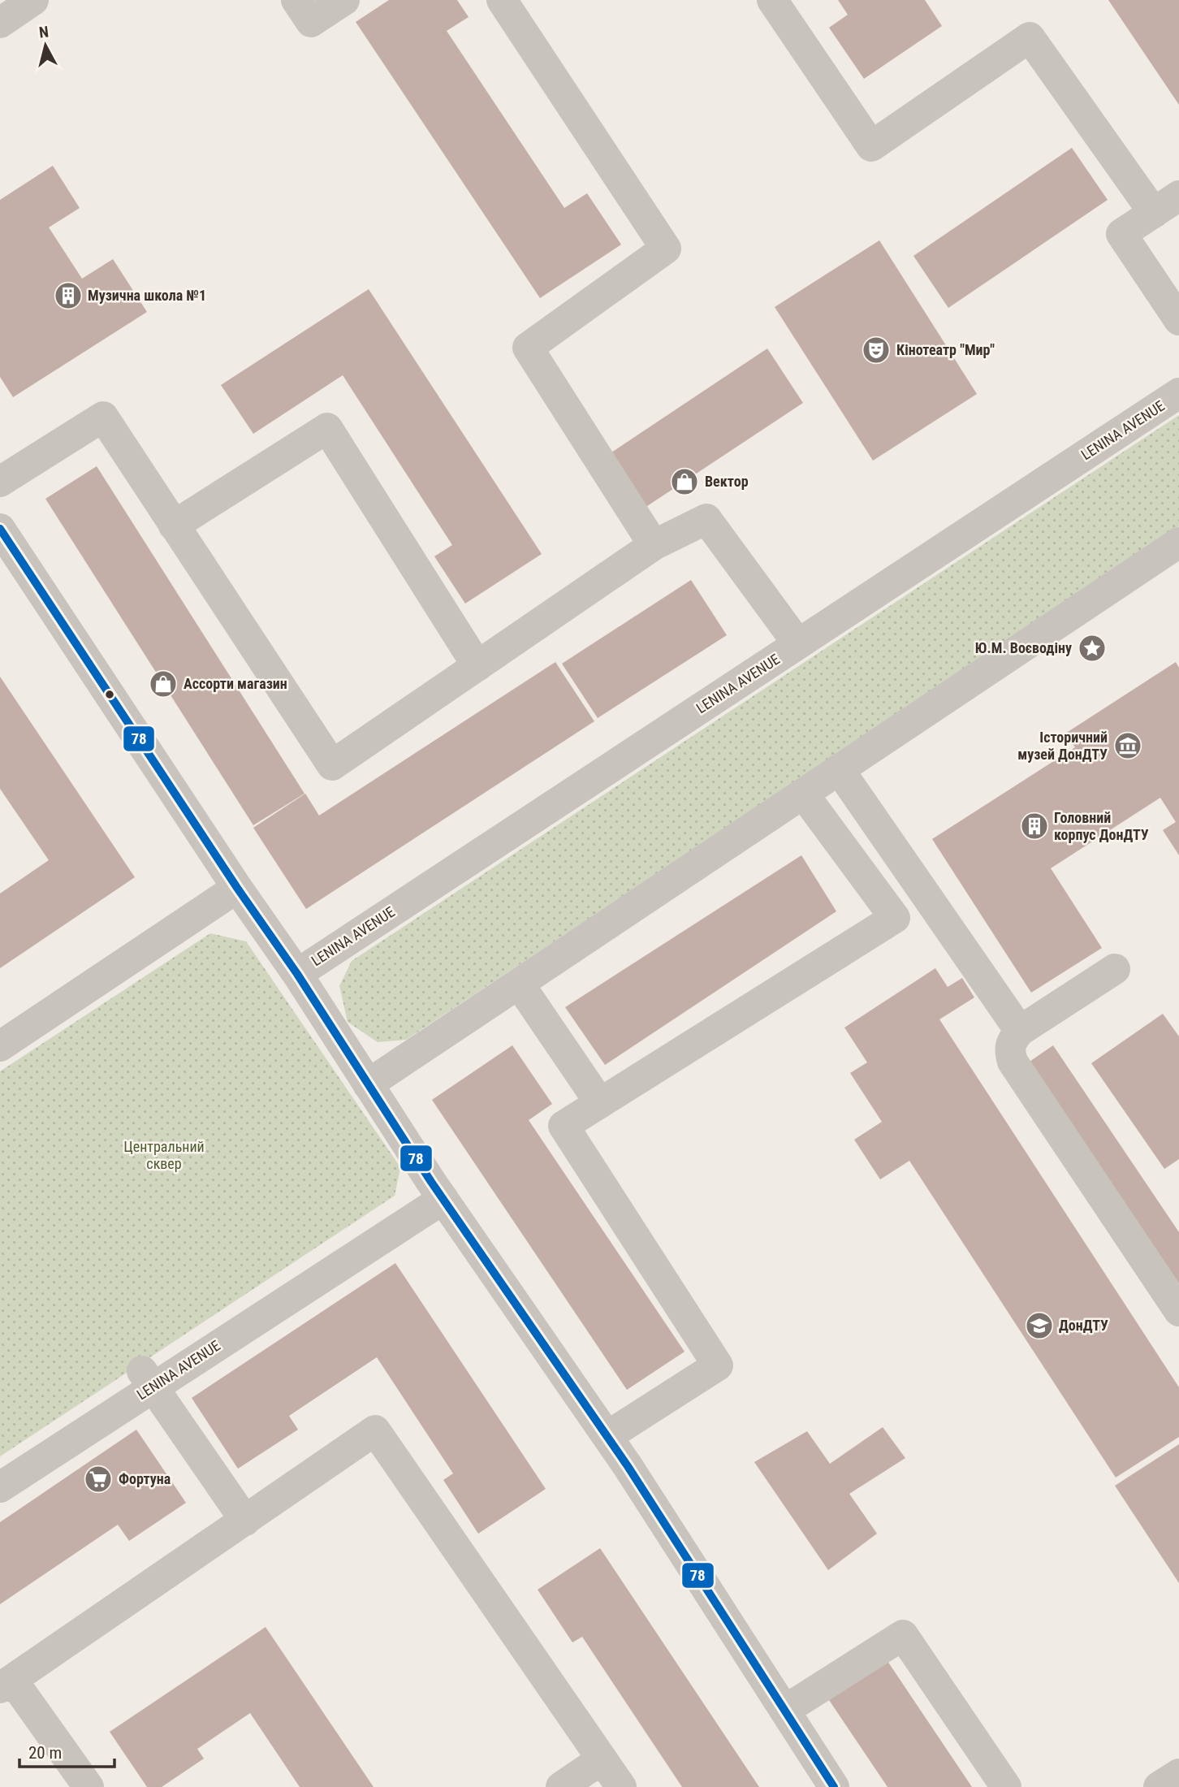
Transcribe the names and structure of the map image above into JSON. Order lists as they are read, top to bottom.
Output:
{
  "streets": {
    "street": ["LENINA AVENUE"]
  },
  "parks": ["Центральний сквер"],
  "places": {
    "building": ["Музична школа №1", "Головний корпус ДонДТУ"],
    "theatre": ["Кінотеатр \"Мир\""],
    "shop": ["Вектор", "Ассорти магазин"],
    "place": ["Ю.М. Воєводіну"],
    "museum": ["Історичний музей ДонДТУ"],
    "school or university": ["ДонДТУ"],
    "supermarket": ["Фортуна"]
  },
  "lines": ["transit line 78"],
  "scale_bar": "20 m",
  "north": "top"
}
